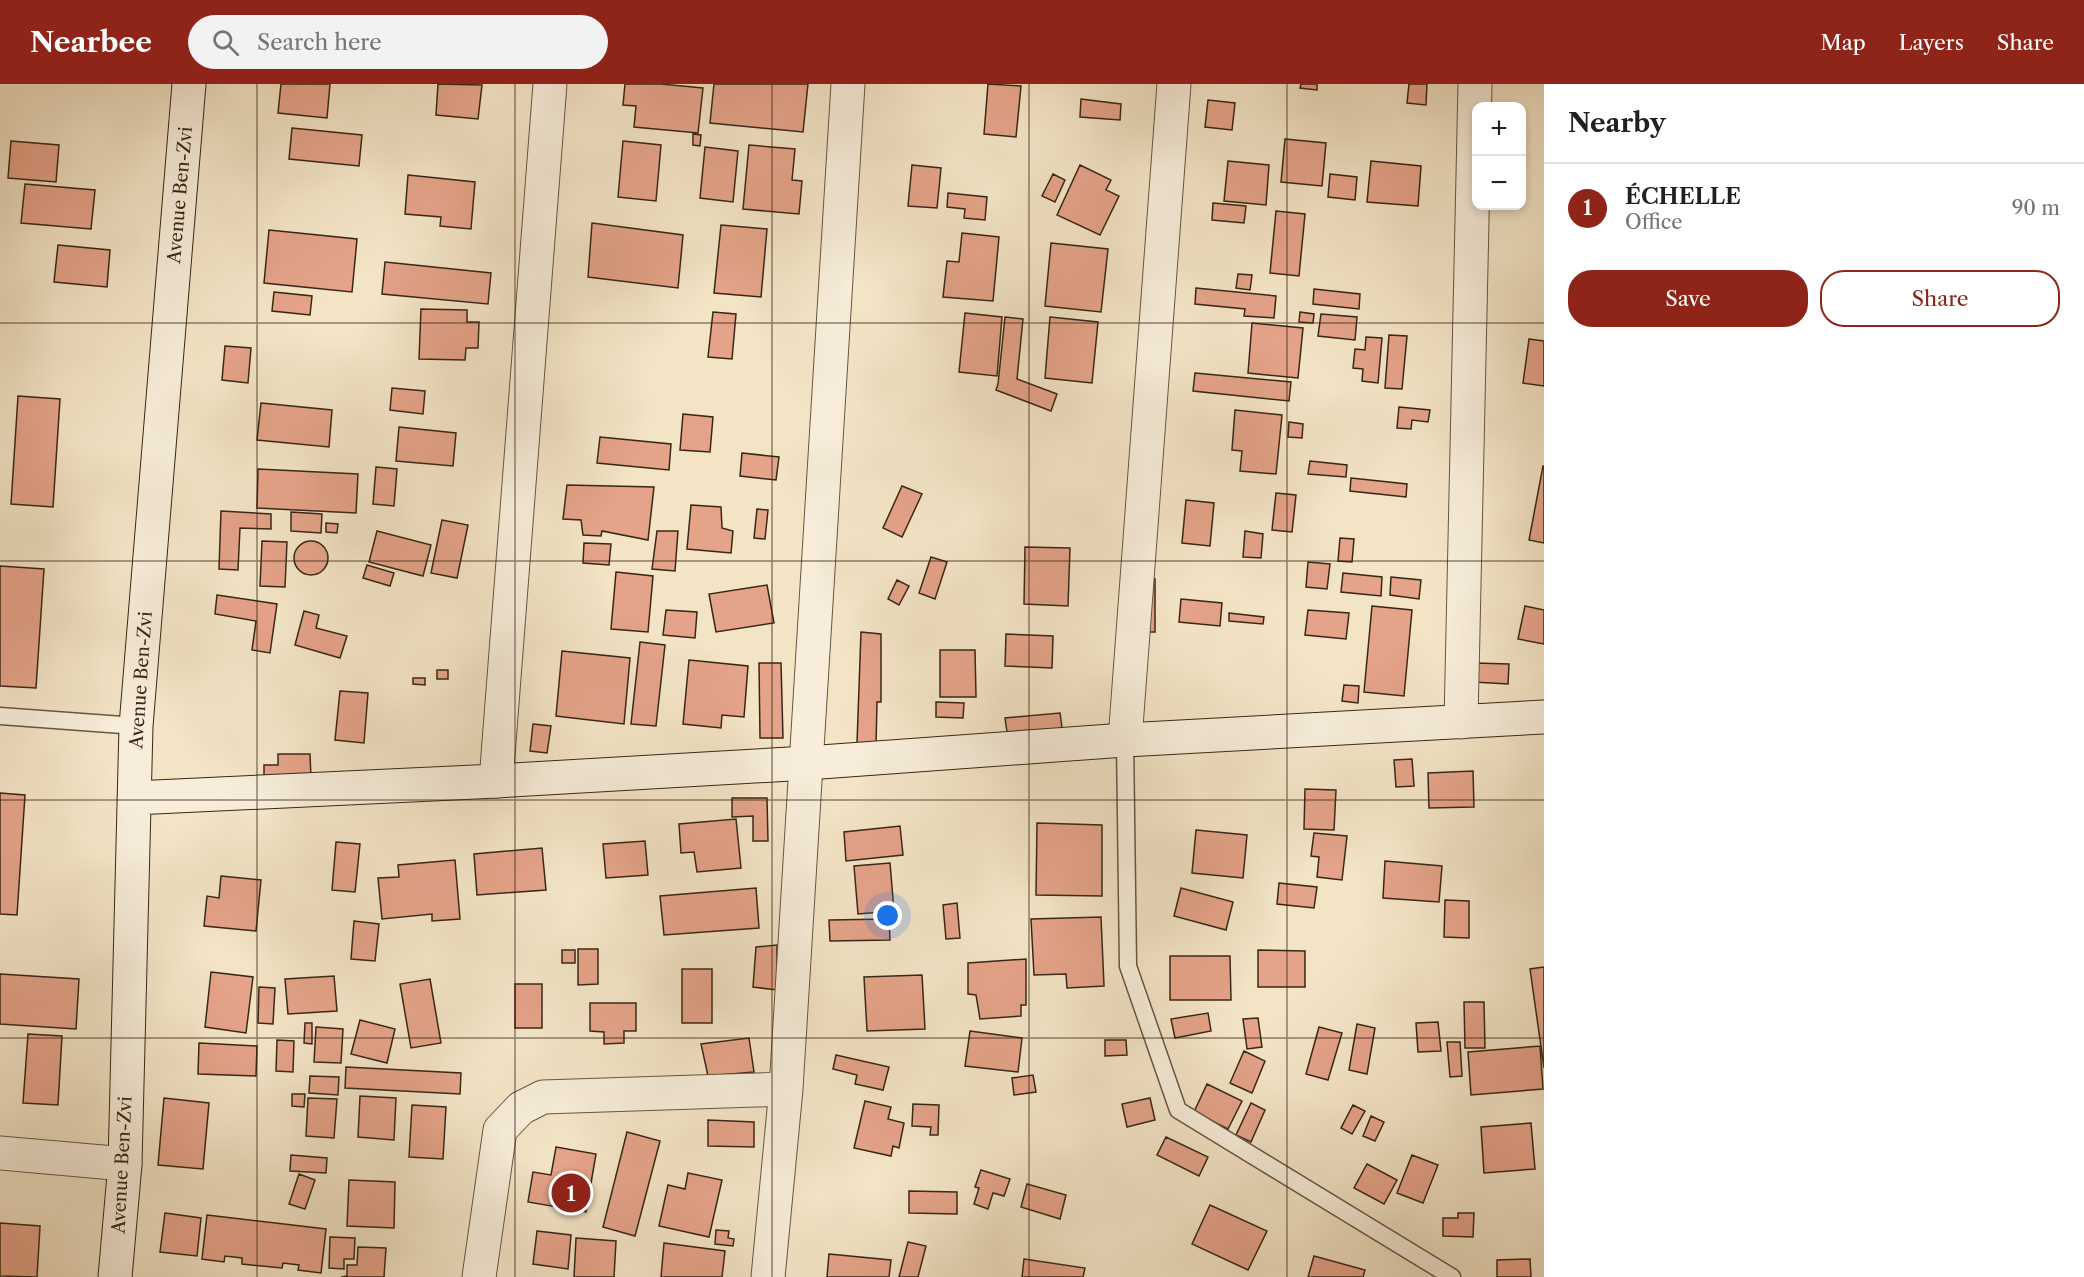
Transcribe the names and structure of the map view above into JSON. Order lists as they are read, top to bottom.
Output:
{
  "streets": {
    "street": ["Avenue Ben-Zvi"]
  },
  "page": {
    "header": "Nearbee",
    "search": "Search here",
    "nav": ["Map", "Layers", "Share"],
    "heading": "Nearby",
    "map_buttons": ["+", "−"],
    "list": [
      {
        "mark": "1",
        "name": "ÉCHELLE",
        "note": "Office",
        "value": "90 m"
      }
    ],
    "buttons": ["Save", "Share"],
    "pins": "1"
  }
}
